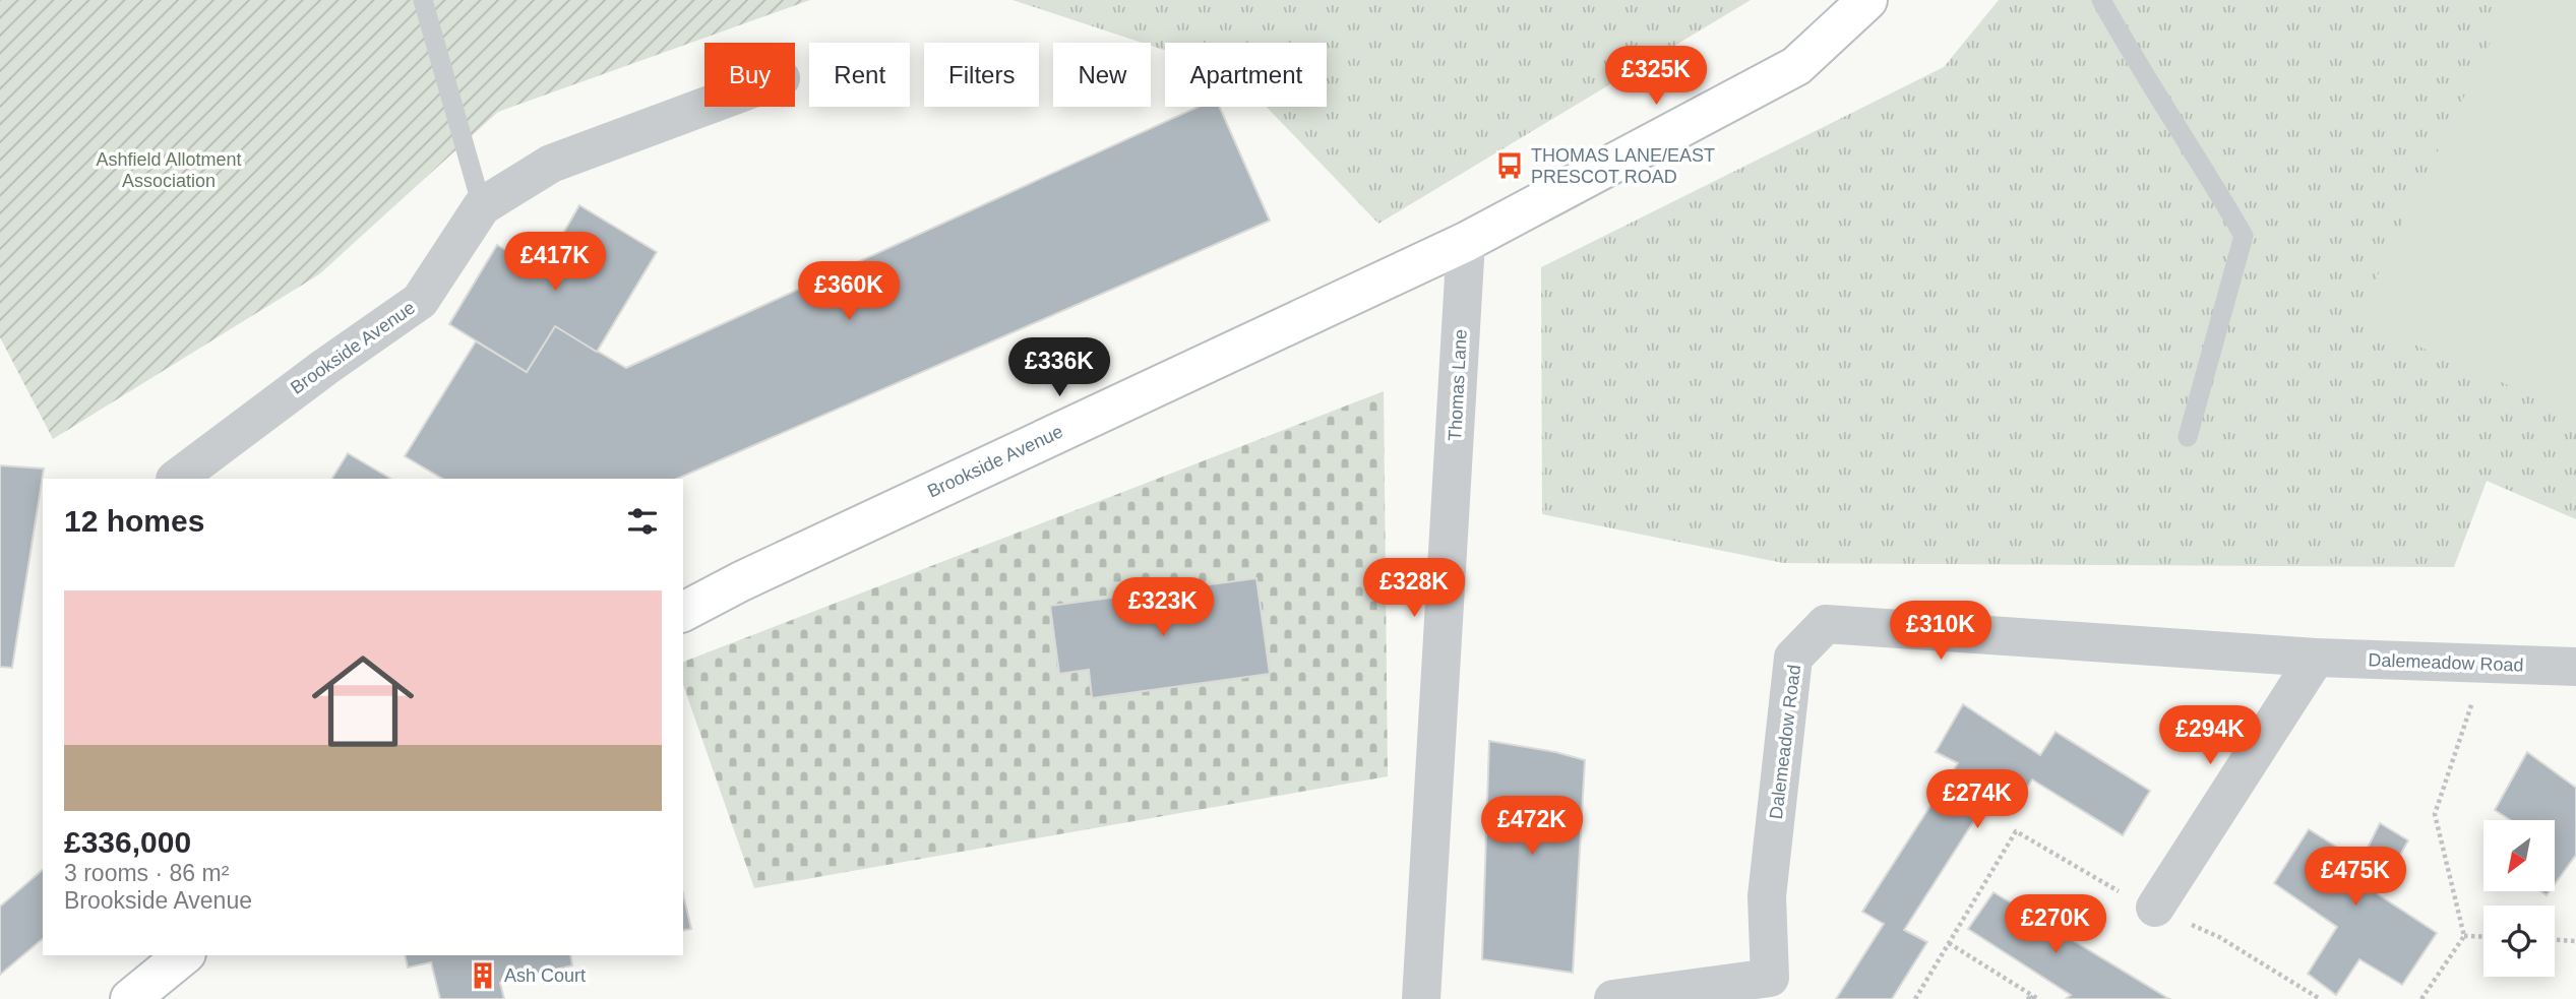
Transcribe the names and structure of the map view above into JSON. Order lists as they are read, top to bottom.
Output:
{
  "streets": {
    "street": ["Brookside Avenue", "Thomas Lane", "Dalemeadow Road"]
  },
  "crossings": [
    ["Brookside Avenue", "Thomas Lane"]
  ],
  "parks": ["Ashfield Allotment Association"],
  "places": {
    "bus stop": ["THOMAS LANE/EAST PRESCOT ROAD"],
    "building": ["Ash Court"]
  },
  "north": "bottom left",
  "page": {
    "chip": [
      "Buy",
      "Rent",
      "Filters",
      "New",
      "Apartment"
    ],
    "price": [
      "£325K",
      "£417K",
      "£360K",
      "£336K",
      "£328K",
      "£323K",
      "£310K",
      "£294K",
      "£274K",
      "£472K",
      "£475K",
      "£270K"
    ],
    "heading": "12 homes",
    "list": [
      {
        "name": "£336,000",
        "note": "3 rooms · 86 m² · Brookside Avenue"
      }
    ]
  }
}
